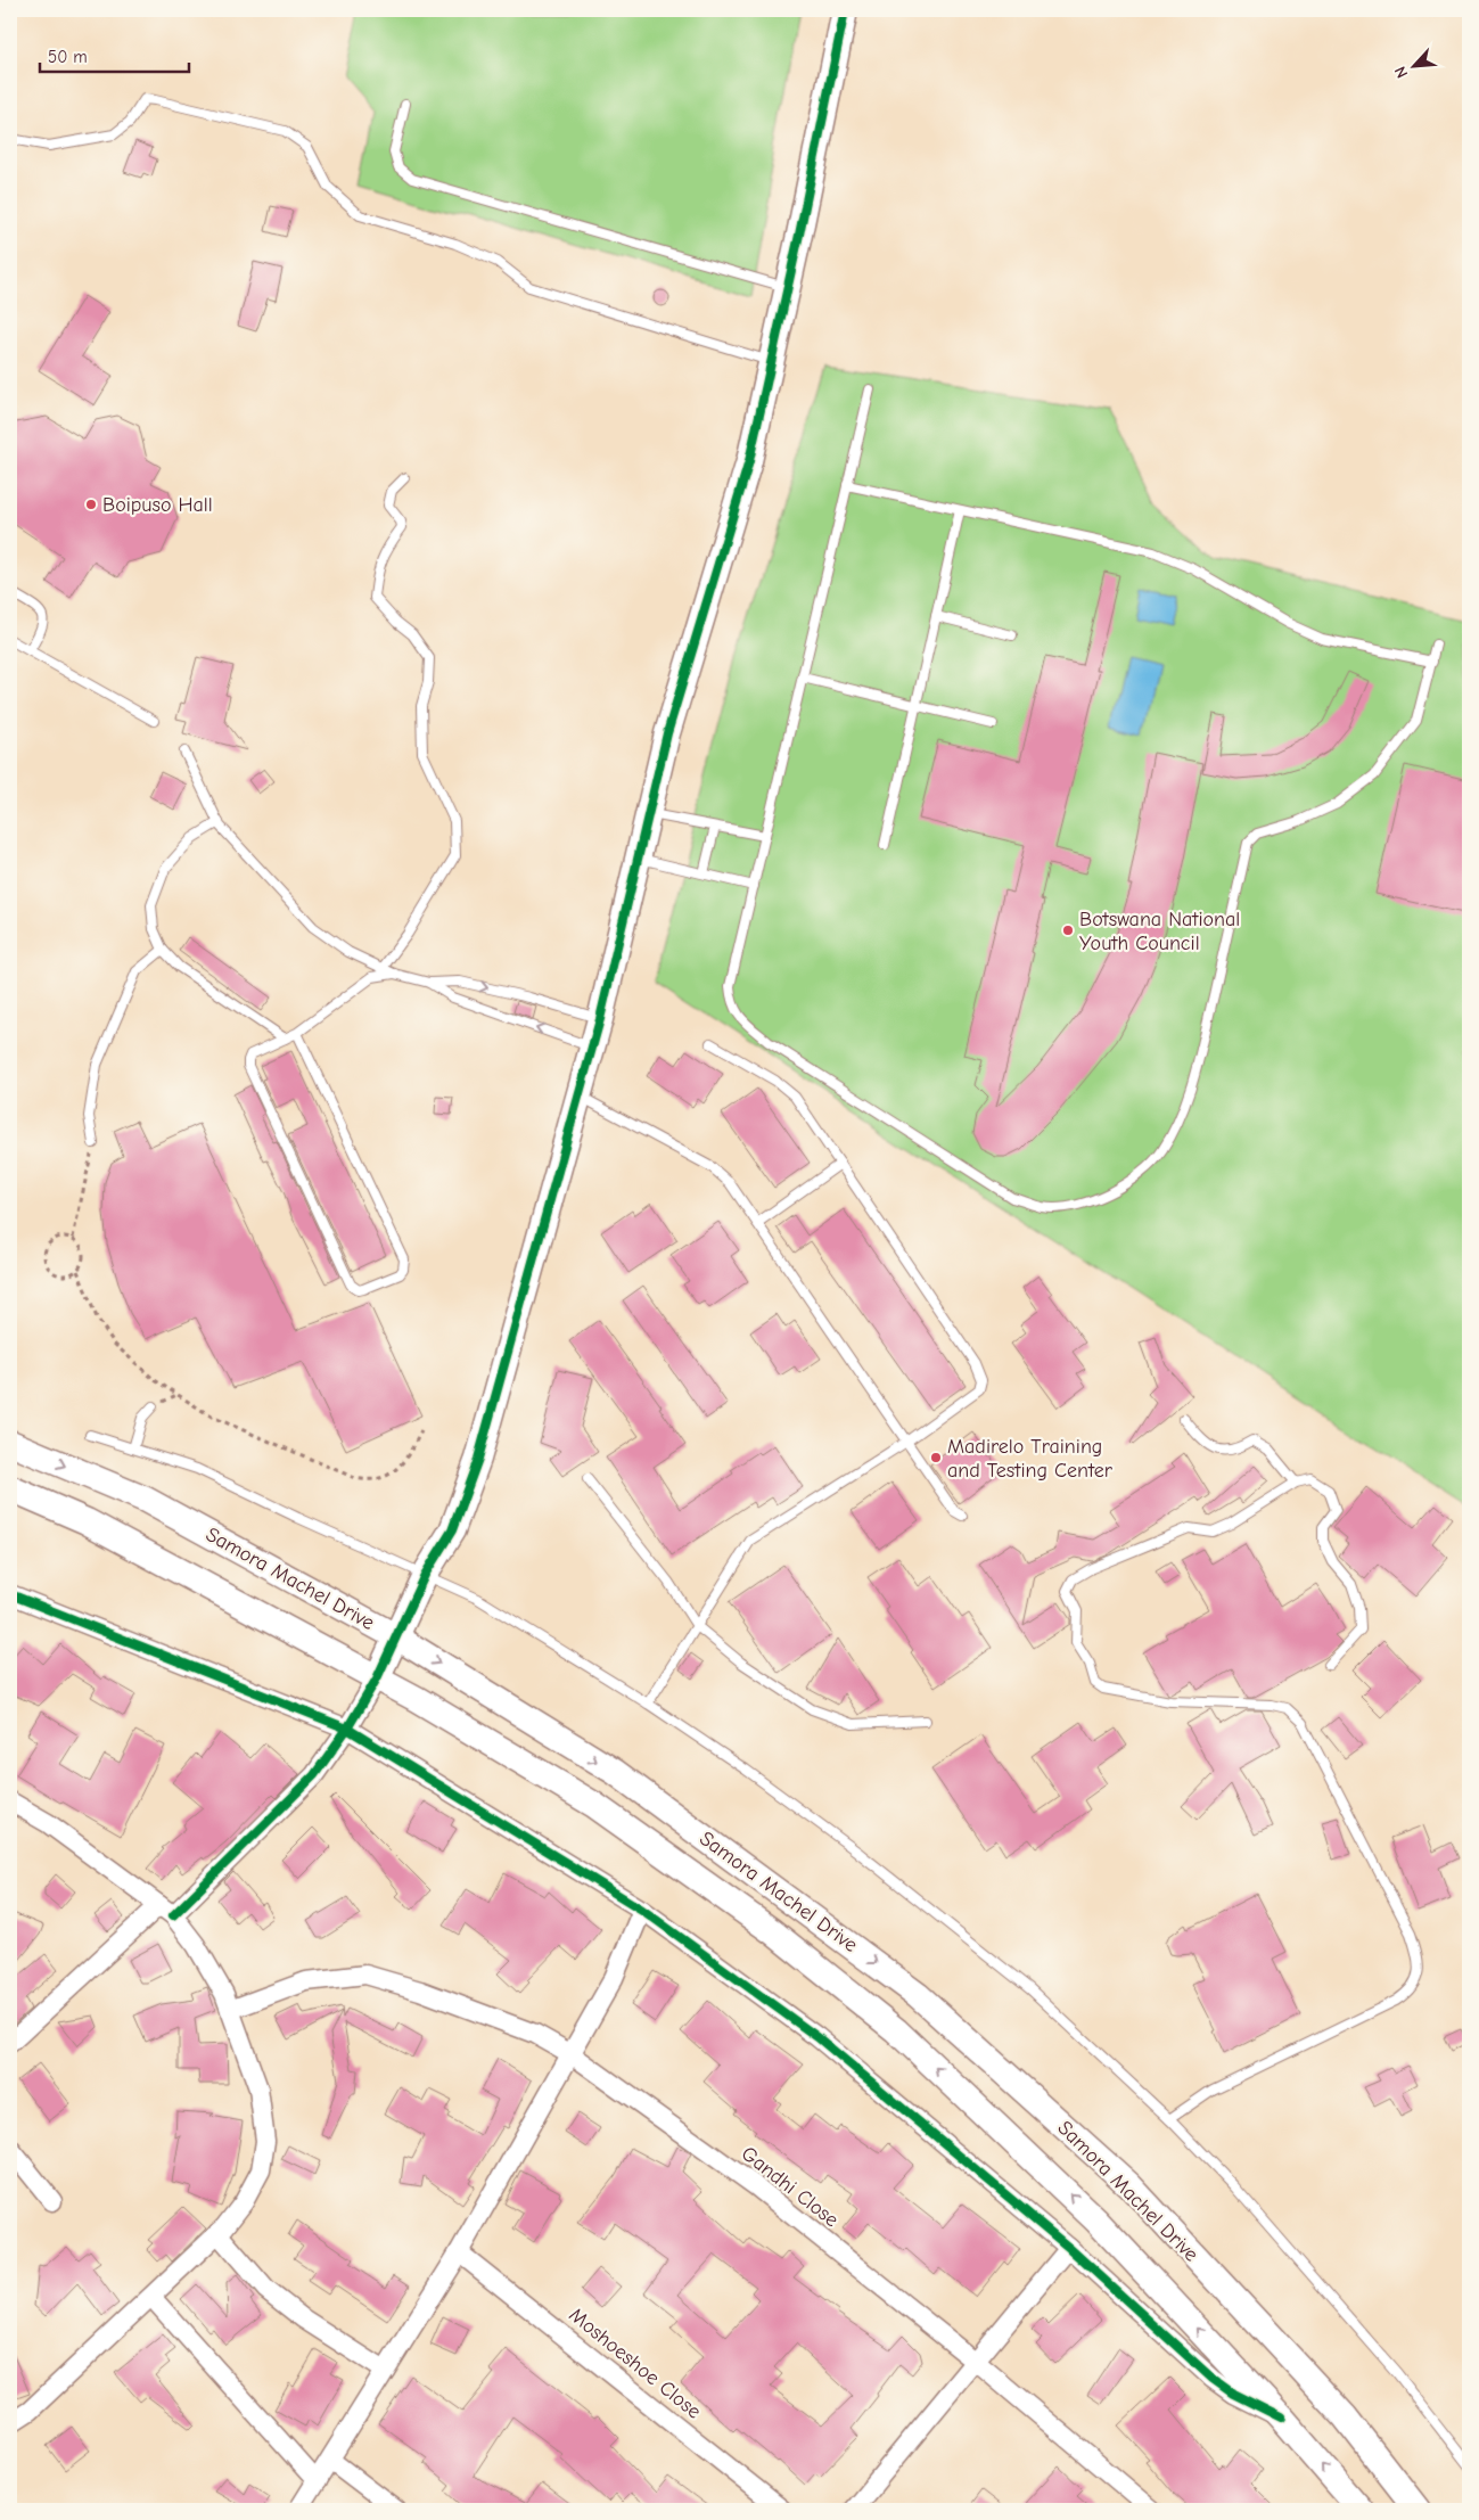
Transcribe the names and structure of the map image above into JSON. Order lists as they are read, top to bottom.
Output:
{
  "streets": {
    "main road": ["Samora Machel Drive"],
    "street": ["Gandhi Close", "Moshoeshoe Close"]
  },
  "places": ["Boipuso Hall", "Botswana National Youth Council", "Madirelo Training and Testing Center"],
  "scale_bar": "50 m",
  "north": "bottom left"
}
